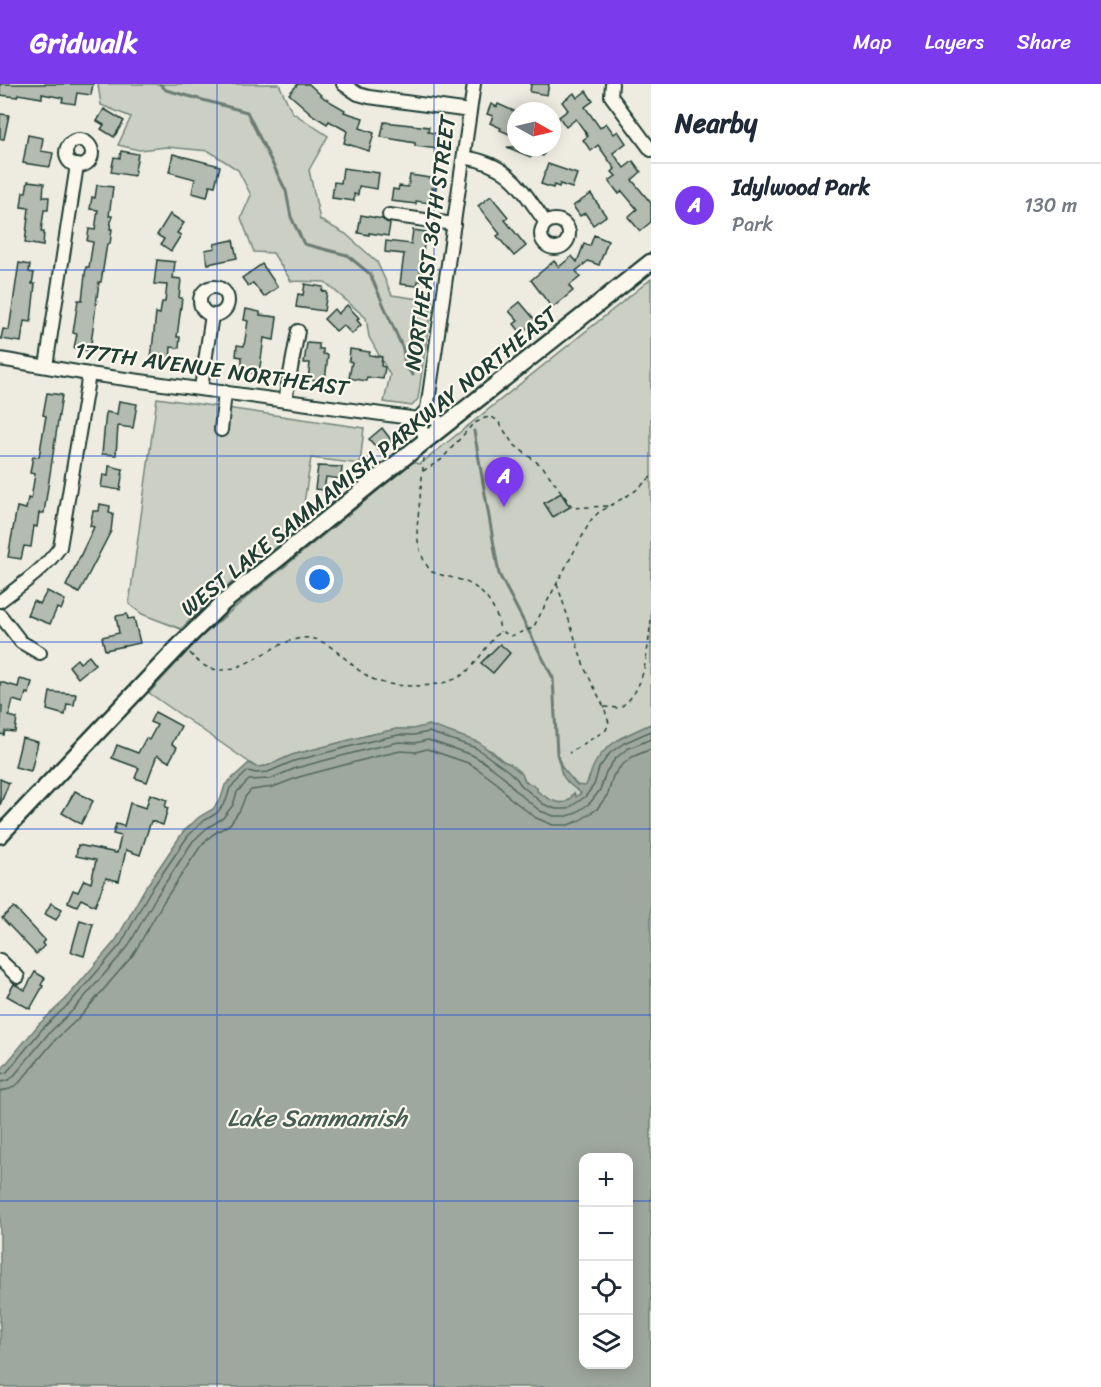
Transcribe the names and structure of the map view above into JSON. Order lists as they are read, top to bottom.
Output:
{
  "streets": {
    "main road": ["WEST LAKE SAMMAMISH PARKWAY NORTHEAST"],
    "street": ["NORTHEAST 36TH STREET", "177TH AVENUE NORTHEAST"]
  },
  "water": ["Lake Sammamish"],
  "north": "right",
  "page": {
    "header": "Gridwalk",
    "nav": ["Map", "Layers", "Share"],
    "heading": "Nearby",
    "list": [
      {
        "mark": "A",
        "name": "Idylwood Park",
        "note": "Park",
        "value": "130 m"
      }
    ],
    "pins": "A",
    "map_buttons": ["+", "−"]
  }
}
